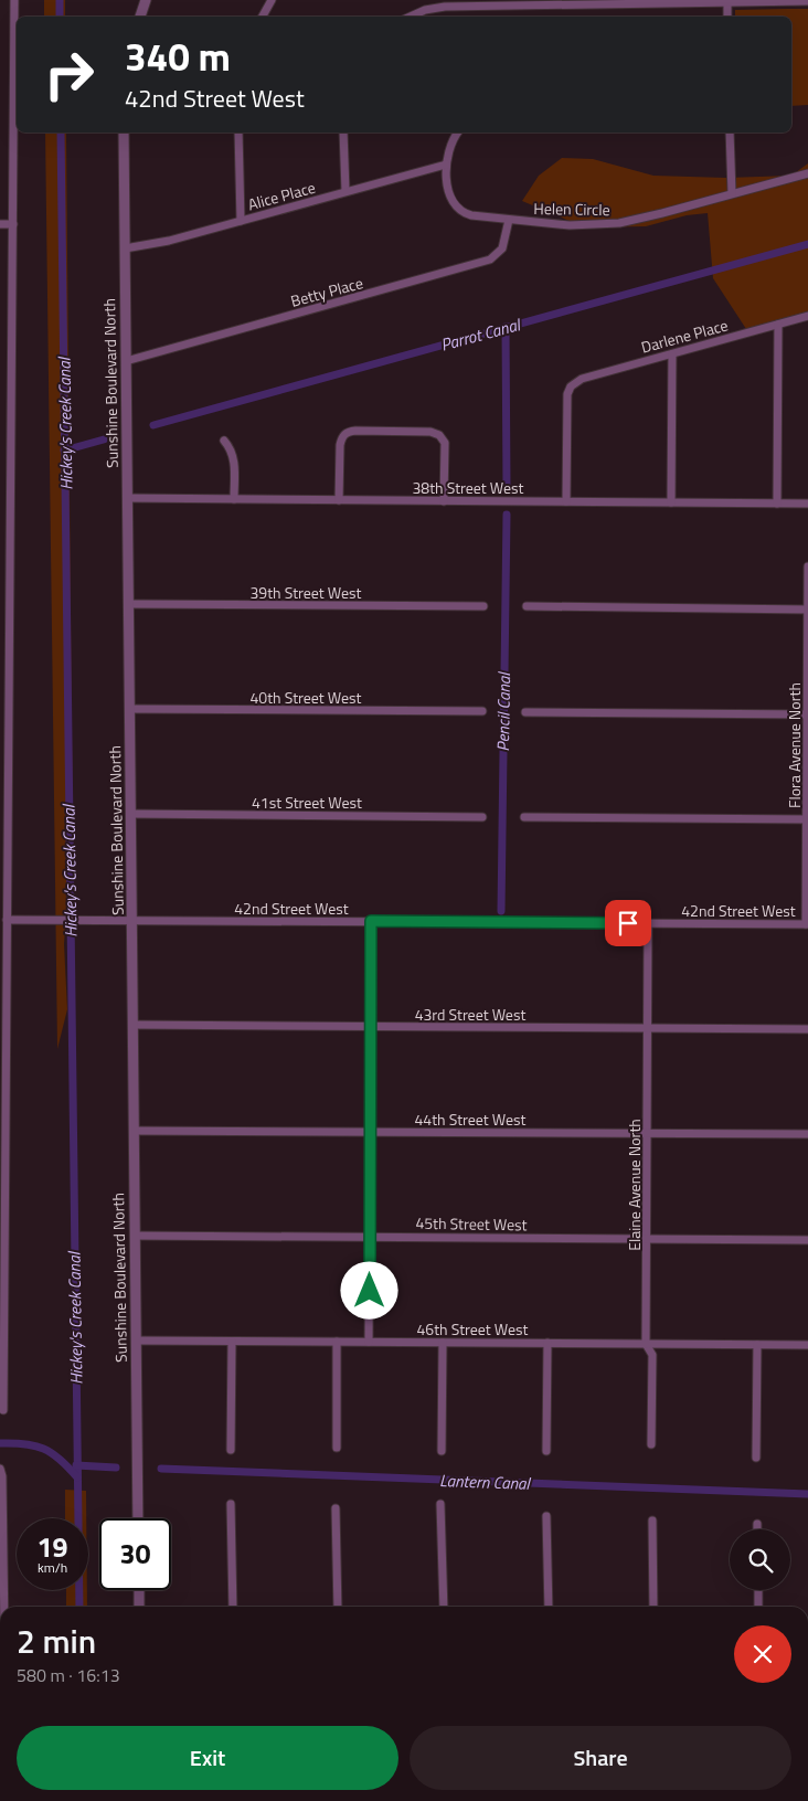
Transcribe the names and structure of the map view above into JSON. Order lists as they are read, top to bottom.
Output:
{
  "streets": {
    "street": [
      "Alice Place",
      "Helen Circle",
      "Betty Place",
      "Darlene Place",
      "Sunshine Boulevard North",
      "38th Street West",
      "39th Street West",
      "40th Street West",
      "Flora Avenue North",
      "41st Street West",
      "42nd Street West",
      "43rd Street West",
      "44th Street West",
      "Elaine Avenue North",
      "45th Street West",
      "46th Street West"
    ]
  },
  "crossings": [
    ["Alice Place", "Helen Circle"],
    ["Alice Place", "Sunshine Boulevard North"],
    ["Helen Circle", "Betty Place"],
    ["Betty Place", "Sunshine Boulevard North"],
    ["Darlene Place", "38th Street West"],
    ["Sunshine Boulevard North", "38th Street West"],
    ["Sunshine Boulevard North", "39th Street West"],
    ["Sunshine Boulevard North", "40th Street West"],
    ["Sunshine Boulevard North", "41st Street West"],
    ["Sunshine Boulevard North", "42nd Street West"],
    ["Sunshine Boulevard North", "43rd Street West"],
    ["Sunshine Boulevard North", "44th Street West"],
    ["Sunshine Boulevard North", "45th Street West"],
    ["Sunshine Boulevard North", "46th Street West"],
    ["Flora Avenue North", "42nd Street West"],
    ["42nd Street West", "Elaine Avenue North"],
    ["43rd Street West", "Elaine Avenue North"],
    ["44th Street West", "Elaine Avenue North"],
    ["Elaine Avenue North", "45th Street West"],
    ["Elaine Avenue North", "46th Street West"]
  ],
  "water": [
    "Parrot Canal",
    "Hickey's Creek Canal",
    "Pencil Canal",
    "Lantern Canal"
  ],
  "page": {
    "turn": ["340 m", "42nd Street West"],
    "speed": "19 km/h",
    "limit": "30",
    "heading": ["2 min", "580 m · 16:13"],
    "buttons": ["Exit", "Share"]
  }
}
